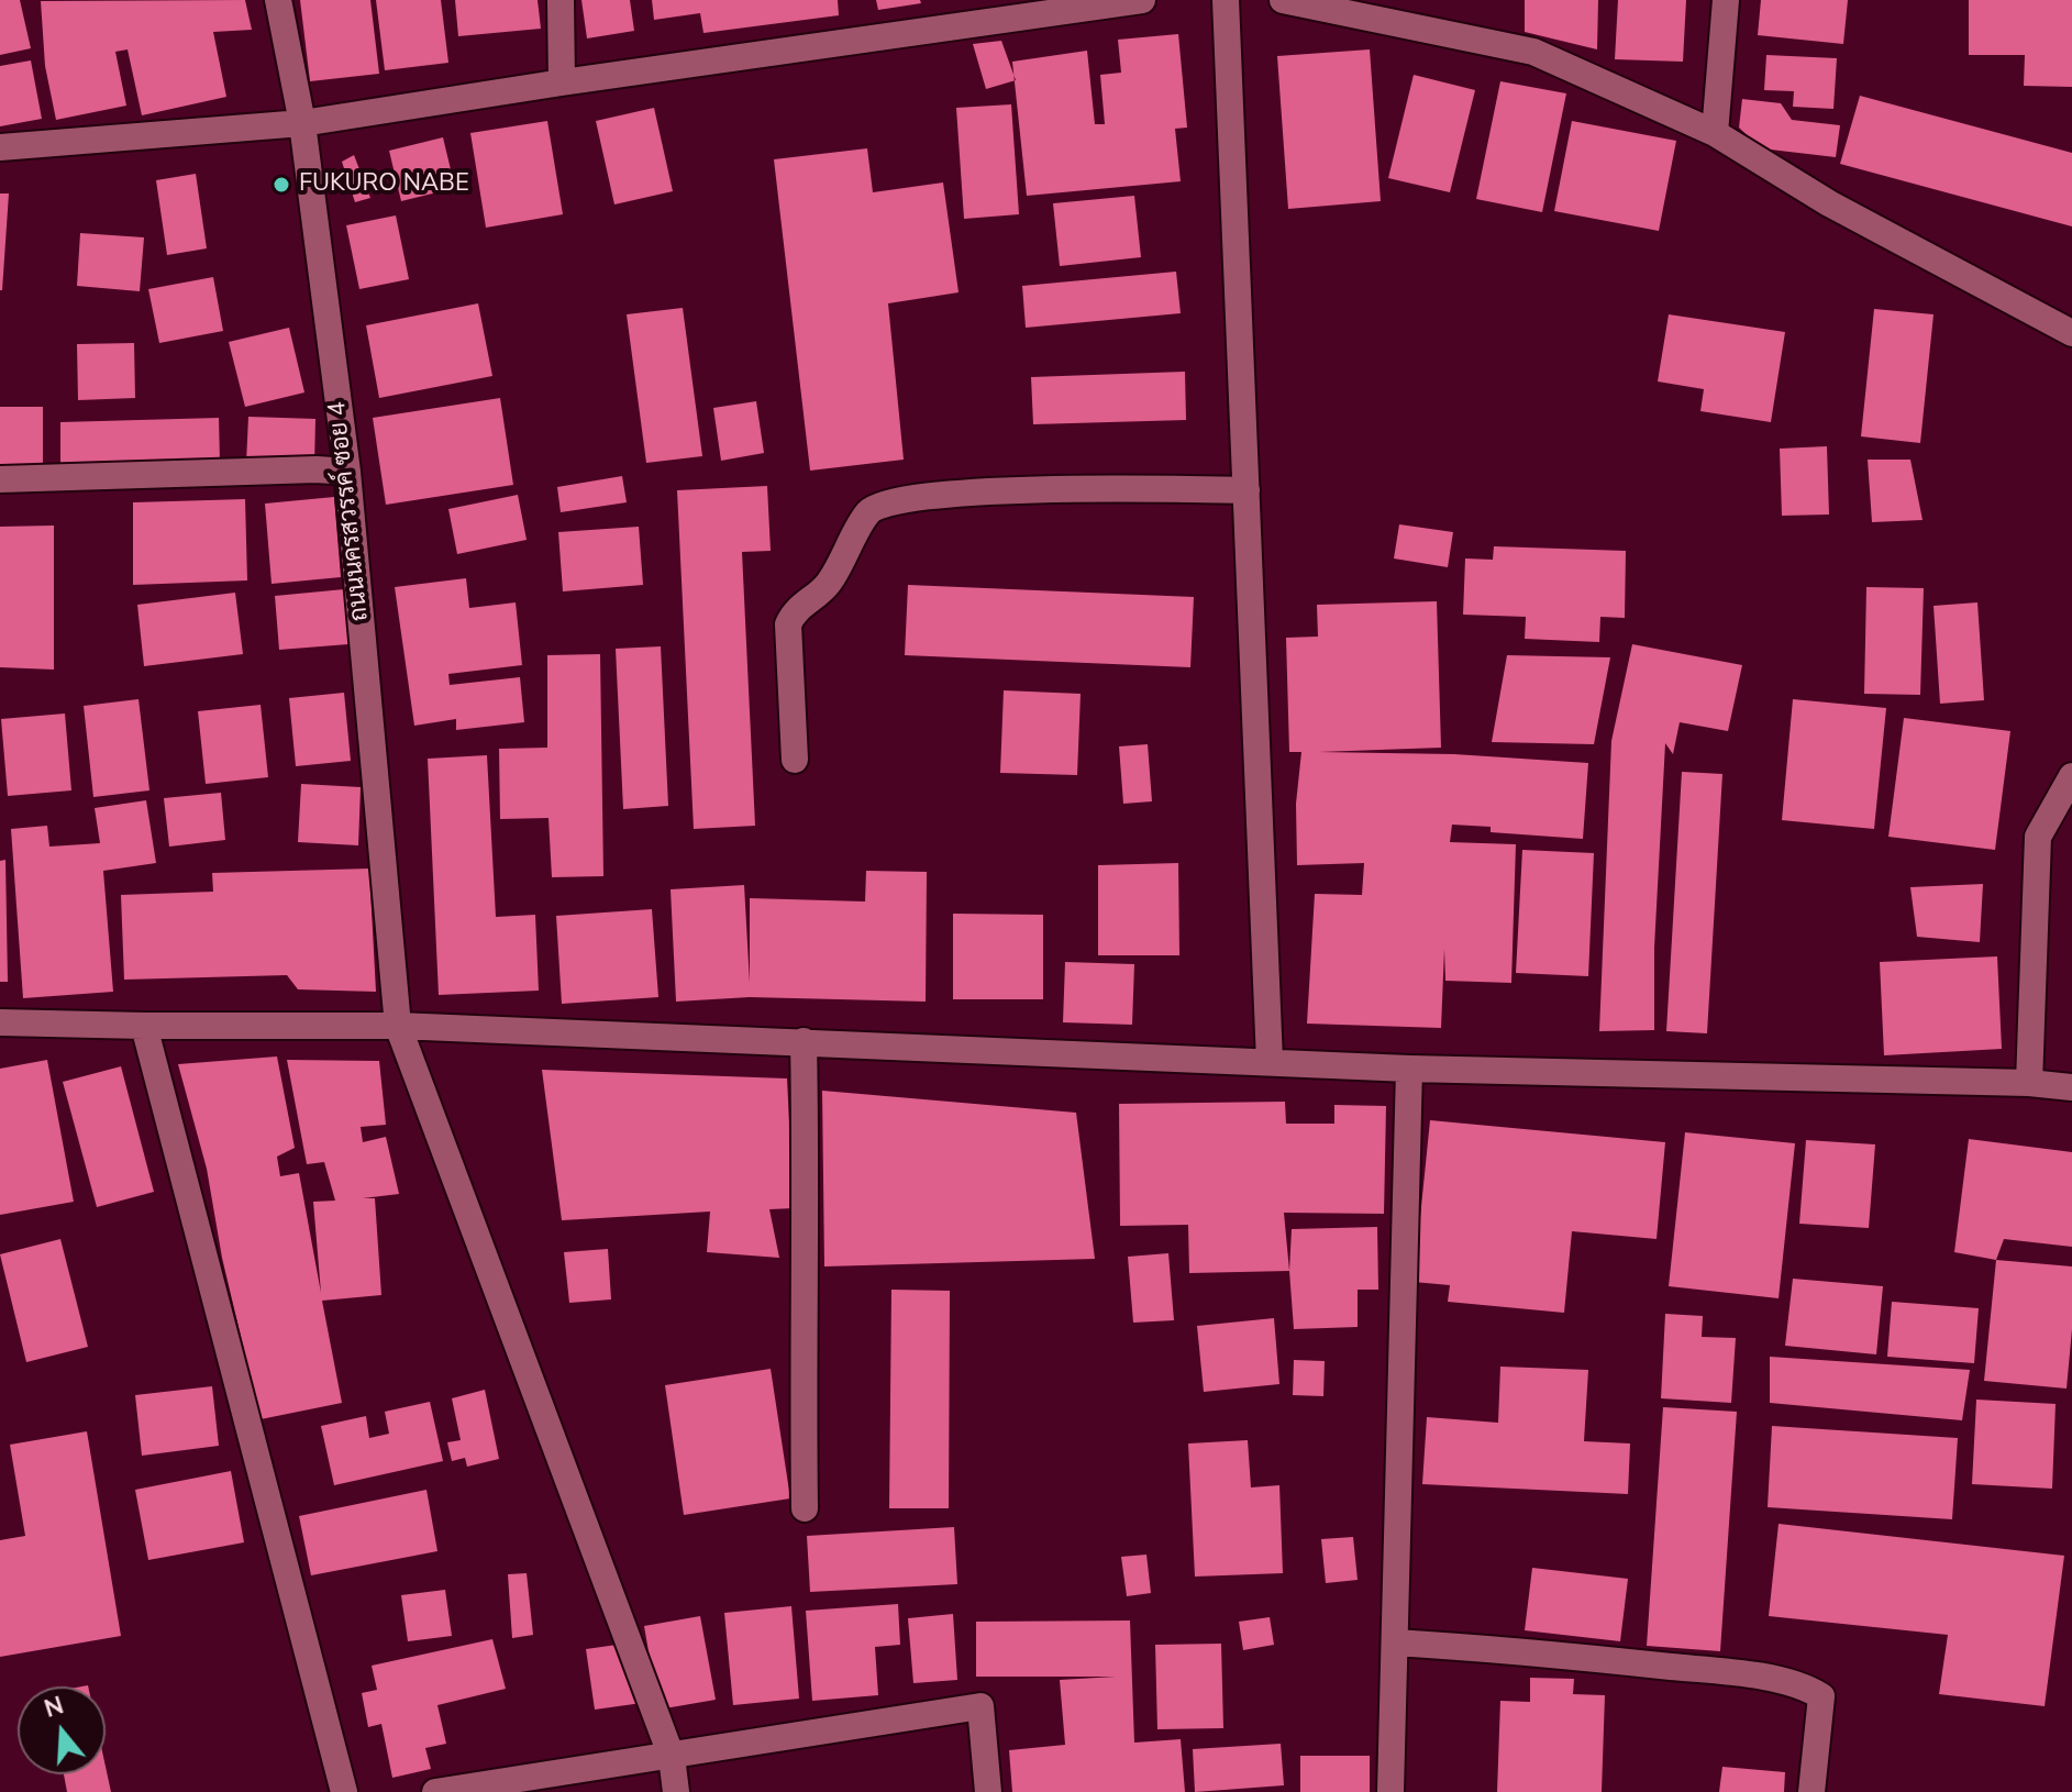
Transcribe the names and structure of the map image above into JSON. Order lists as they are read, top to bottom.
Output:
{
  "streets": {
    "street": ["ถนนนครสวรรค์ ซอย 4"]
  },
  "places": ["FUKURO NABE"],
  "north": "top"
}
